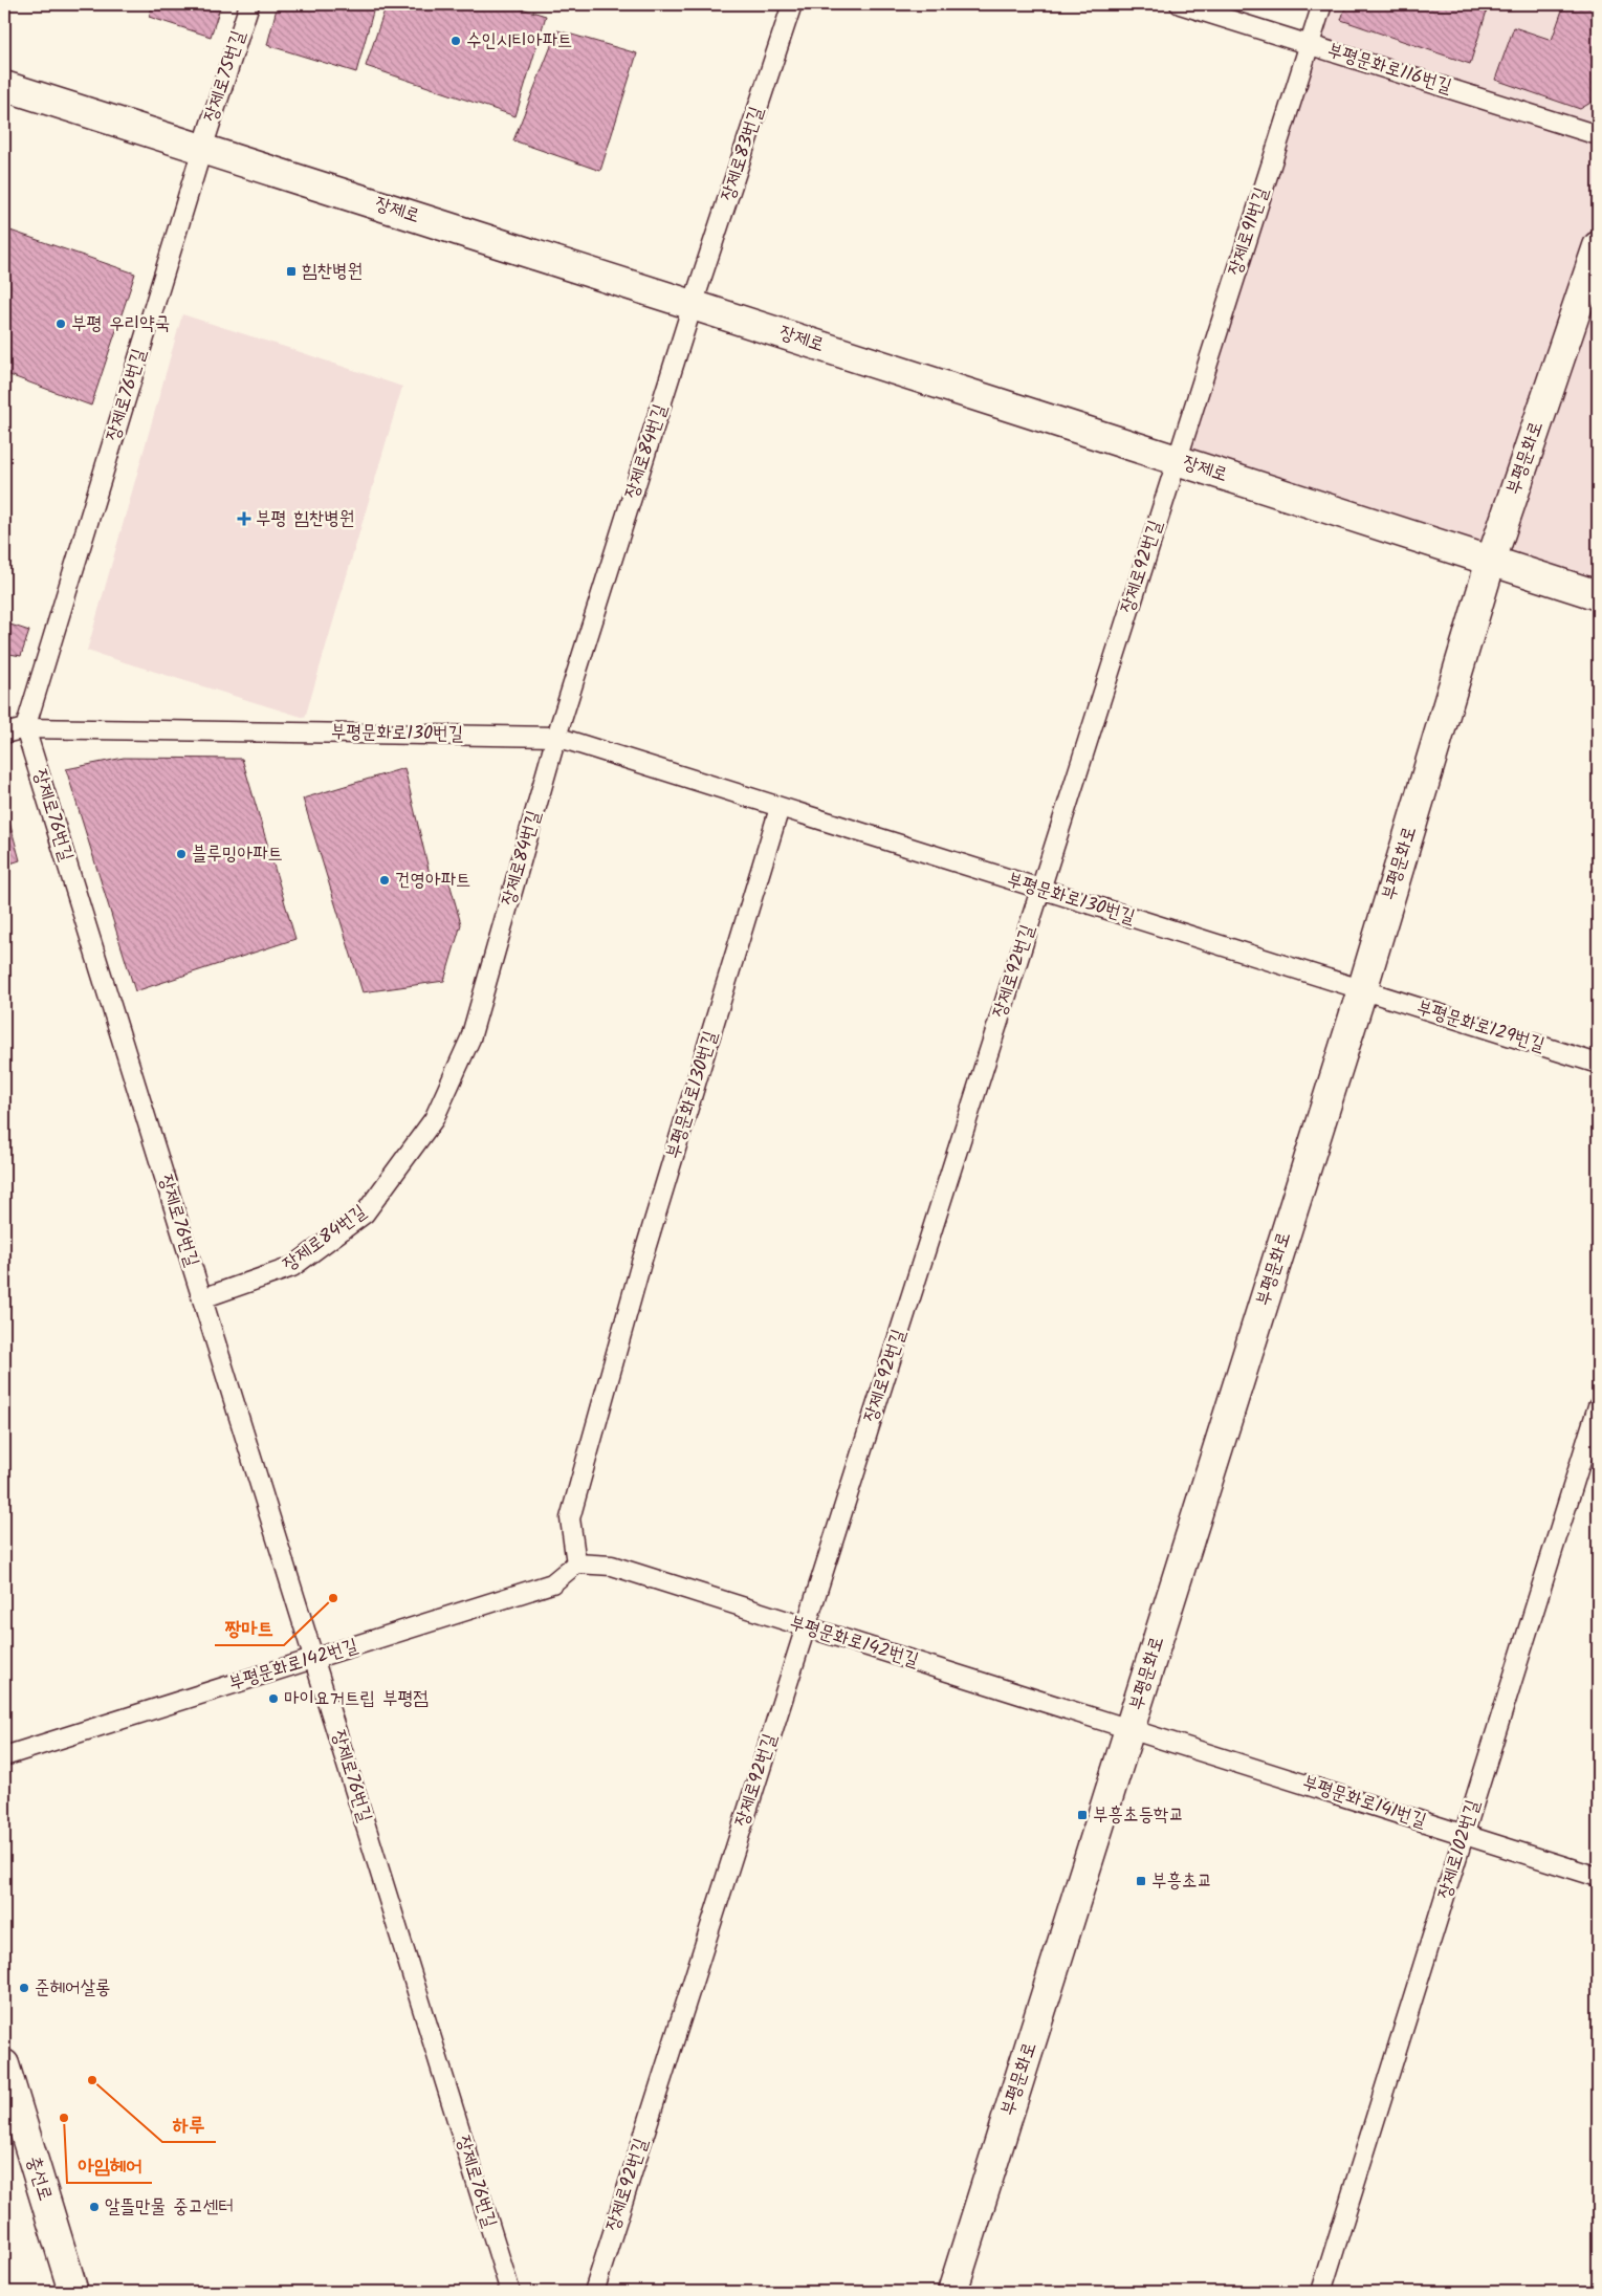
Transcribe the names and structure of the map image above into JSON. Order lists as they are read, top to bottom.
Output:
{
  "streets": {
    "street": ["장제로", "부평문화로", "충선로"],
    "lane": [
      "부평문화로116번길",
      "장제로75번길",
      "장제로83번길",
      "장제로91번길",
      "장제로76번길",
      "장제로84번길",
      "장제로92번길",
      "부평문화로130번길",
      "부평문화로129번길",
      "부평문화로142번길",
      "부평문화로141번길",
      "장제로102번길"
    ]
  },
  "crossings": [
    ["부평문화로116번길", "장제로91번길"],
    ["장제로75번길", "장제로"],
    ["장제로75번길", "장제로76번길"],
    ["장제로83번길", "장제로"],
    ["장제로83번길", "장제로84번길"],
    ["장제로", "장제로91번길"],
    ["장제로", "장제로76번길"],
    ["장제로", "장제로84번길"],
    ["장제로", "부평문화로"],
    ["장제로", "장제로92번길"],
    ["장제로91번길", "장제로92번길"],
    ["장제로76번길", "장제로84번길"],
    ["장제로76번길", "부평문화로130번길"],
    ["장제로76번길", "부평문화로142번길"],
    ["장제로84번길", "부평문화로130번길"],
    ["부평문화로", "부평문화로130번길"],
    ["부평문화로", "부평문화로129번길"],
    ["부평문화로", "부평문화로142번길"],
    ["부평문화로", "부평문화로141번길"],
    ["장제로92번길", "부평문화로130번길"],
    ["장제로92번길", "부평문화로142번길"],
    ["부평문화로130번길", "부평문화로129번길"],
    ["부평문화로130번길", "부평문화로142번길"],
    ["부평문화로142번길", "부평문화로141번길"],
    ["부평문화로141번길", "장제로102번길"]
  ],
  "places": {
    "other": [
      "수인시티아파트",
      "부평 우리약국",
      "블루밍아파트",
      "건영아파트",
      "짱마트",
      "마이요거트립 부평점",
      "준헤어살롱",
      "하루",
      "아임헤어",
      "알뜰만물 중고센터"
    ],
    "transit": ["힘찬병원", "부흥초등학교", "부흥초교"],
    "health": ["부평 힘찬병원"]
  }
}
